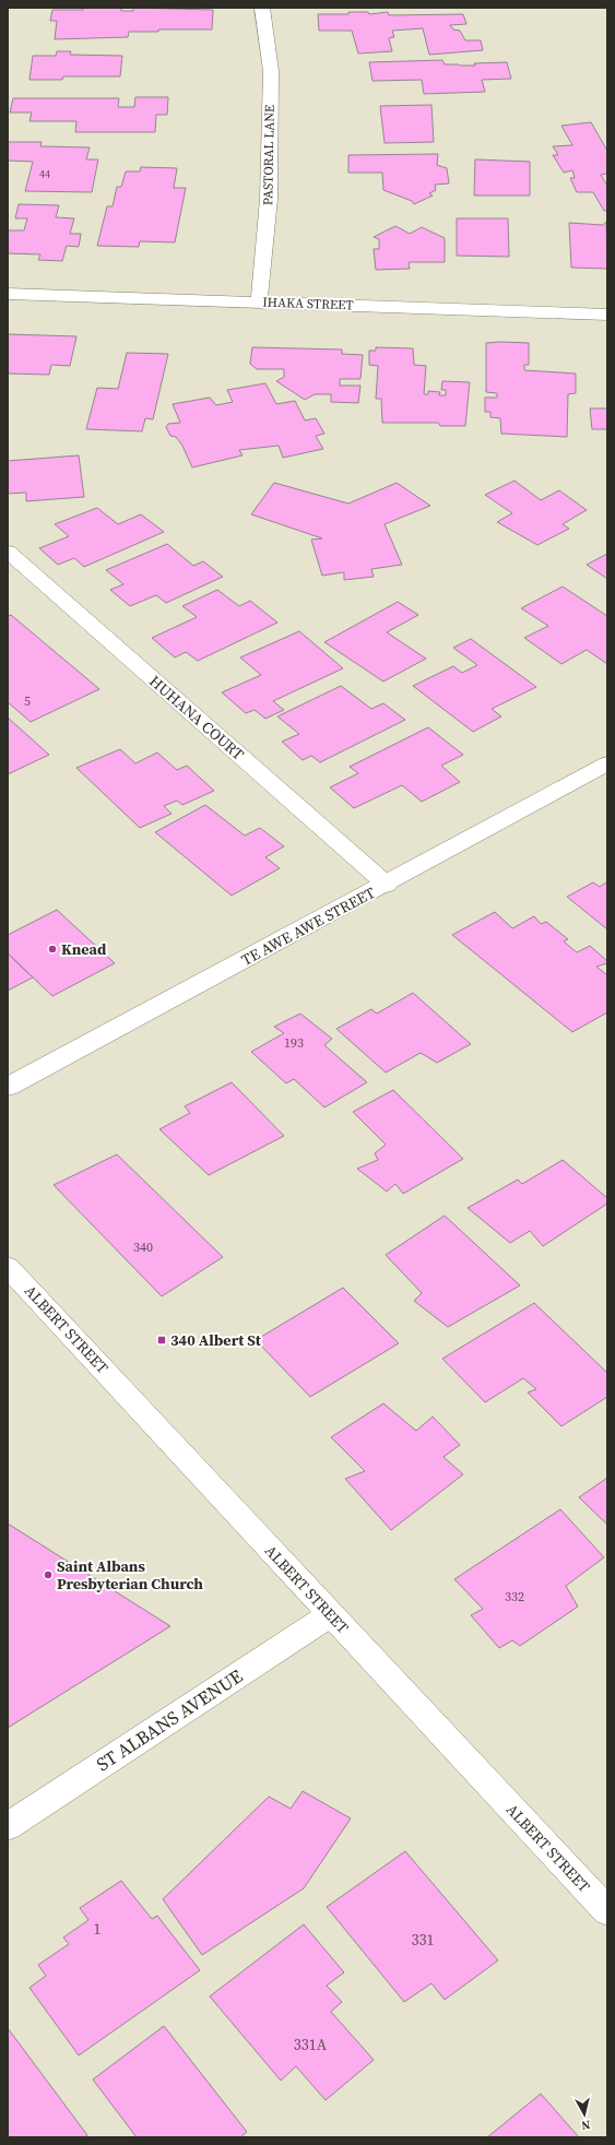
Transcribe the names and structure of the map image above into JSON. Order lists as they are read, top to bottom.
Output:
{
  "streets": {
    "street": [
      "PASTORAL LANE",
      "IHAKA STREET",
      "HUHANA COURT",
      "TE AWE AWE STREET",
      "ALBERT STREET",
      "ST ALBANS AVENUE"
    ]
  },
  "crossings": [
    ["PASTORAL LANE", "IHAKA STREET"],
    ["HUHANA COURT", "TE AWE AWE STREET"],
    ["ALBERT STREET", "ST ALBANS AVENUE"]
  ],
  "places": {
    "other": ["Knead", "Saint Albans Presbyterian Church"],
    "transit": ["340 Albert St"]
  },
  "house_numbers": [
    "44",
    "5",
    "193",
    "340",
    "332",
    "1",
    "331",
    "331A"
  ],
  "north": "bottom"
}
